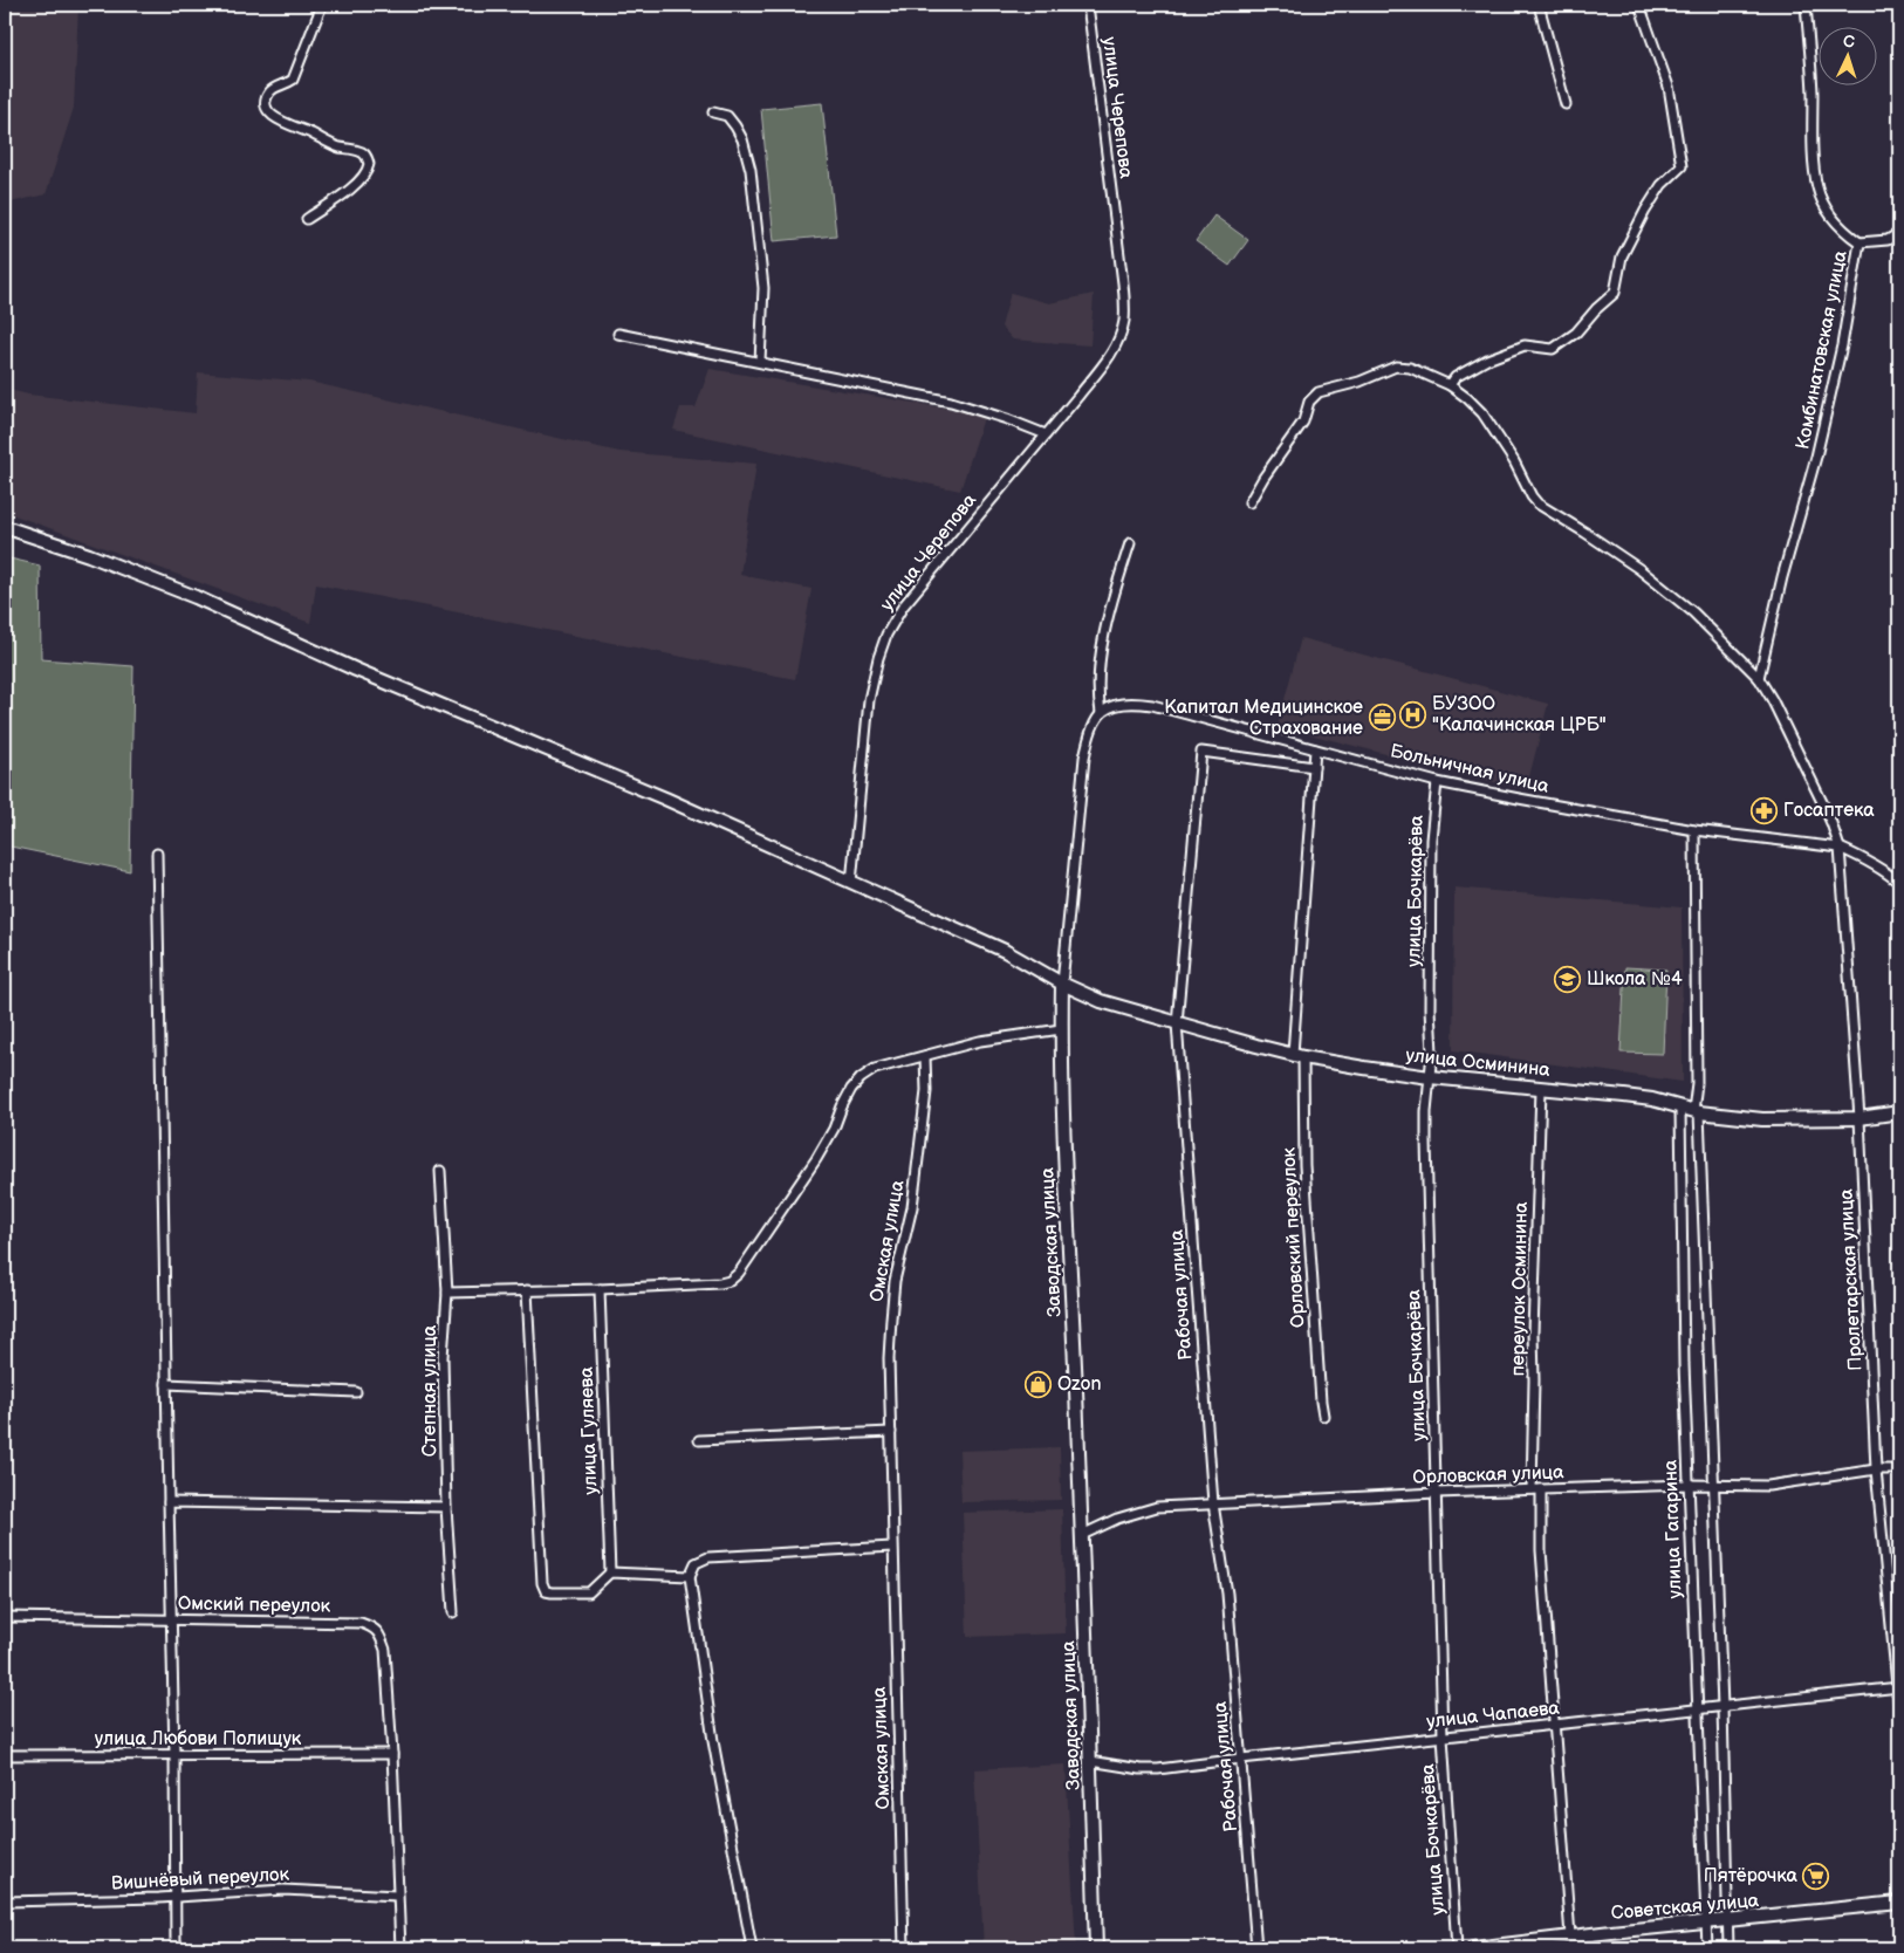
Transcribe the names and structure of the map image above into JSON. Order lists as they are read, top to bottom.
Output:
{
  "streets": {
    "street": [
      "улица Черепова",
      "Комбинатовская улица",
      "Больничная улица",
      "улица Бочкарёва",
      "улица Осминина",
      "Орловский переулок",
      "Омская улица",
      "Заводская улица",
      "Пролетарская улица",
      "переулок Осминина",
      "Рабочая улица",
      "Степная улица",
      "улица Гуляева",
      "Орловская улица",
      "улица Гагарина",
      "Омский переулок",
      "улица Чапаева",
      "улица Любови Полищук",
      "Вишнёвый переулок",
      "Советская улица"
    ]
  },
  "crossings": [
    ["улица Черепова", "улица Осминина"],
    ["Комбинатовская улица", "Пролетарская улица"],
    ["Больничная улица", "улица Бочкарёва"],
    ["Больничная улица", "Орловский переулок"],
    ["Больничная улица", "Заводская улица"],
    ["Больничная улица", "Пролетарская улица"],
    ["улица Бочкарёва", "улица Осминина"],
    ["улица Бочкарёва", "Орловская улица"],
    ["улица Бочкарёва", "улица Чапаева"],
    ["улица Осминина", "Орловский переулок"],
    ["улица Осминина", "Заводская улица"],
    ["улица Осминина", "Пролетарская улица"],
    ["улица Осминина", "переулок Осминина"],
    ["улица Осминина", "Рабочая улица"],
    ["улица Осминина", "улица Гагарина"],
    ["Орловский переулок", "Рабочая улица"],
    ["Заводская улица", "Орловская улица"],
    ["Заводская улица", "улица Чапаева"],
    ["Пролетарская улица", "Орловская улица"],
    ["Пролетарская улица", "улица Чапаева"],
    ["переулок Осминина", "Орловская улица"],
    ["переулок Осминина", "улица Чапаева"],
    ["переулок Осминина", "Советская улица"],
    ["Рабочая улица", "Орловская улица"],
    ["Рабочая улица", "улица Чапаева"],
    ["Орловская улица", "улица Гагарина"],
    ["улица Гагарина", "улица Чапаева"],
    ["улица Гагарина", "Советская улица"],
    ["Омский переулок", "улица Любови Полищук"]
  ],
  "places": {
    "hospital": ["БУЗОО \"Калачинская ЦРБ\""],
    "office": ["Капитал Медицинское Страхование"],
    "pharmacy": ["Госаптека"],
    "school or university": ["Школа №4"],
    "shop": ["Ozon"],
    "supermarket": ["Пятёрочка"]
  },
  "north": "top"
}
